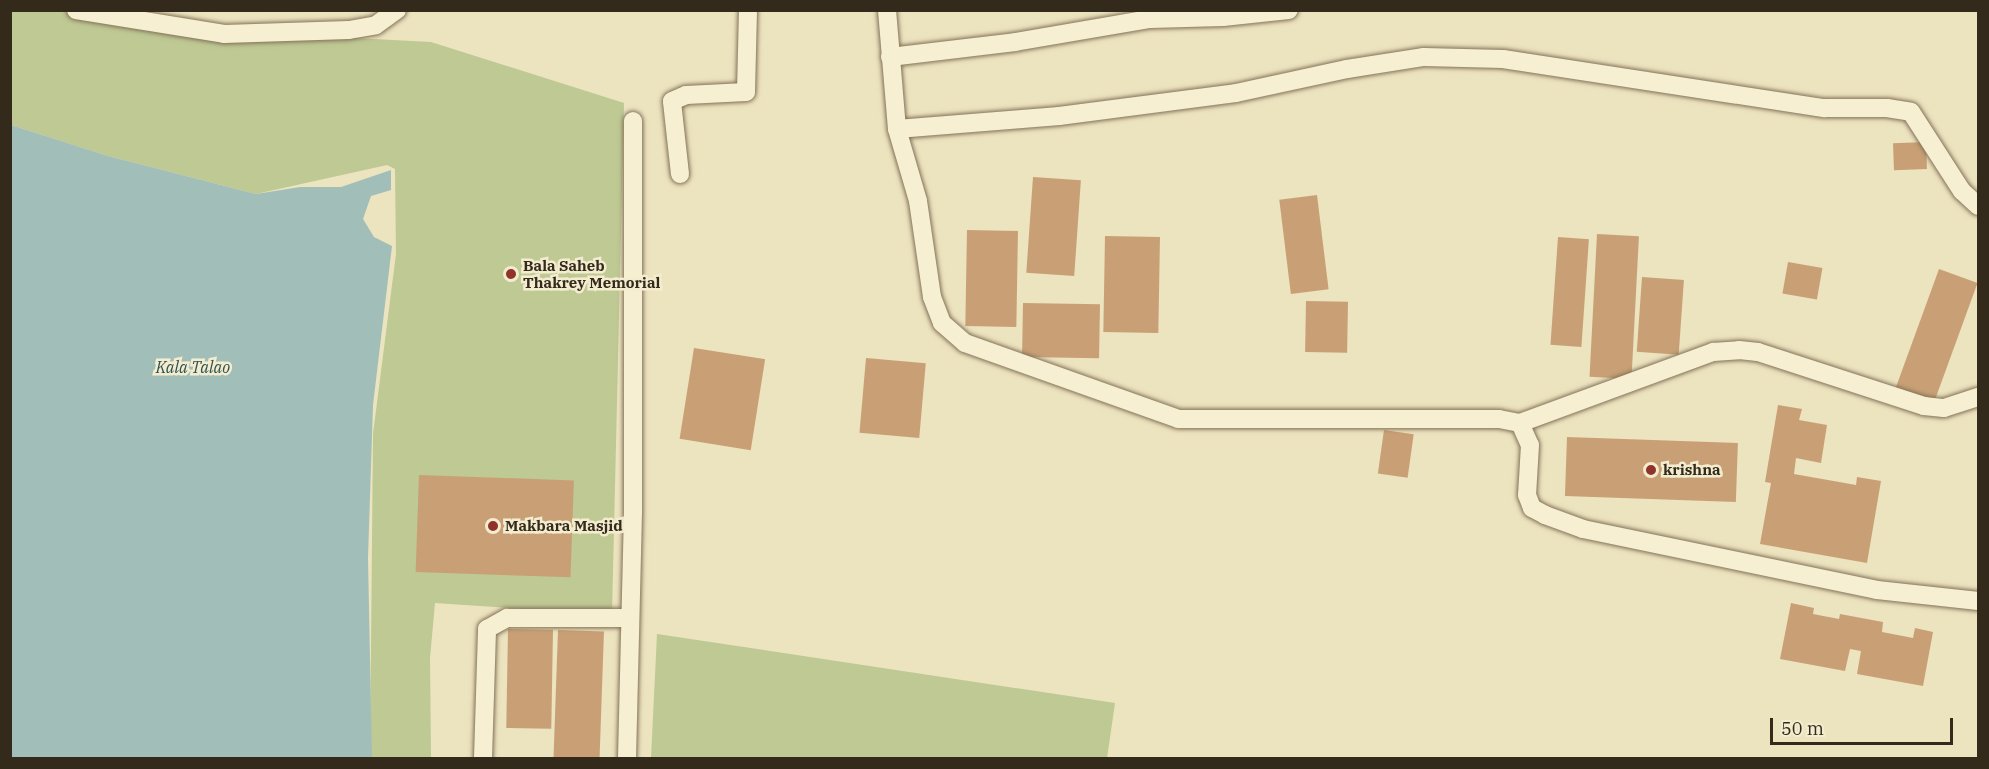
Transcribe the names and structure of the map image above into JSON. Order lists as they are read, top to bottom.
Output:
{
  "water": ["Kala Talao"],
  "places": ["Bala Saheb Thakrey Memorial", "krishna", "Makbara Masjid"],
  "scale_bar": "50 m"
}
